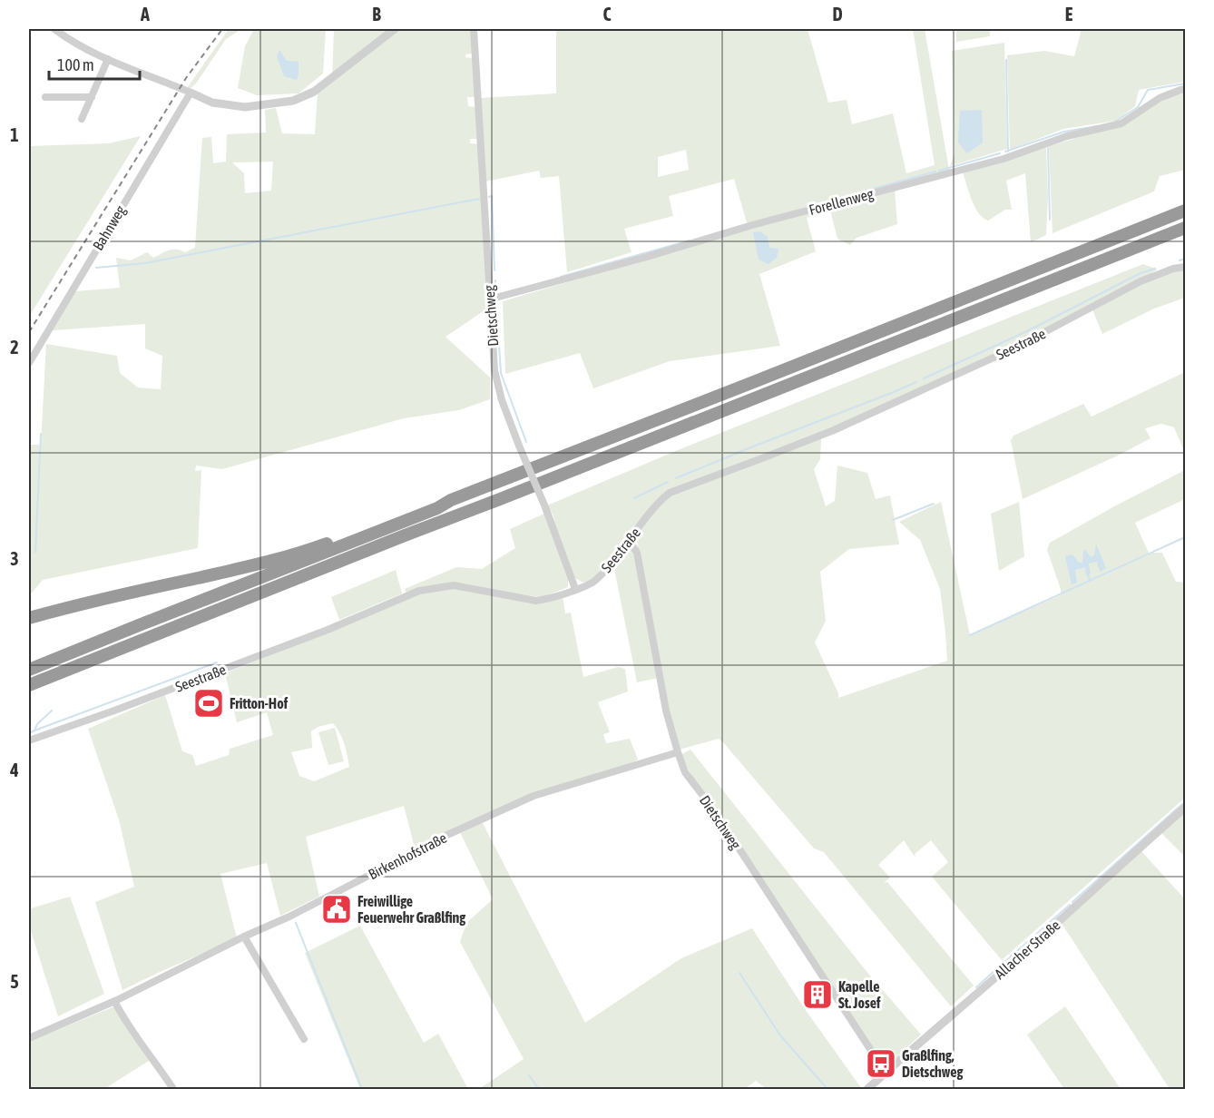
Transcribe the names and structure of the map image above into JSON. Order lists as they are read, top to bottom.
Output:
{
  "streets": {
    "street": [
      "Forellenweg",
      "Bahnweg",
      "Dietschweg",
      "Seestraße",
      "Birkenhofstraße",
      "Allacher Straße"
    ]
  },
  "crossings": [
    ["Forellenweg", "Dietschweg"],
    ["Dietschweg", "Seestraße"],
    ["Dietschweg", "Birkenhofstraße"],
    ["Dietschweg", "Allacher Straße"]
  ],
  "places": {
    "sports": ["Fritton-Hof"],
    "public building": ["Freiwillige Feuerwehr Graßlfing"],
    "building": ["Kapelle St. Josef"],
    "bus stop": ["Graßlfing, Dietschweg"]
  },
  "scale_bar": "100 m",
  "grid": {
    "columns": [
      "A",
      "B",
      "C",
      "D",
      "E"
    ],
    "rows": [
      "1",
      "2",
      "3",
      "4",
      "5"
    ]
  }
}
